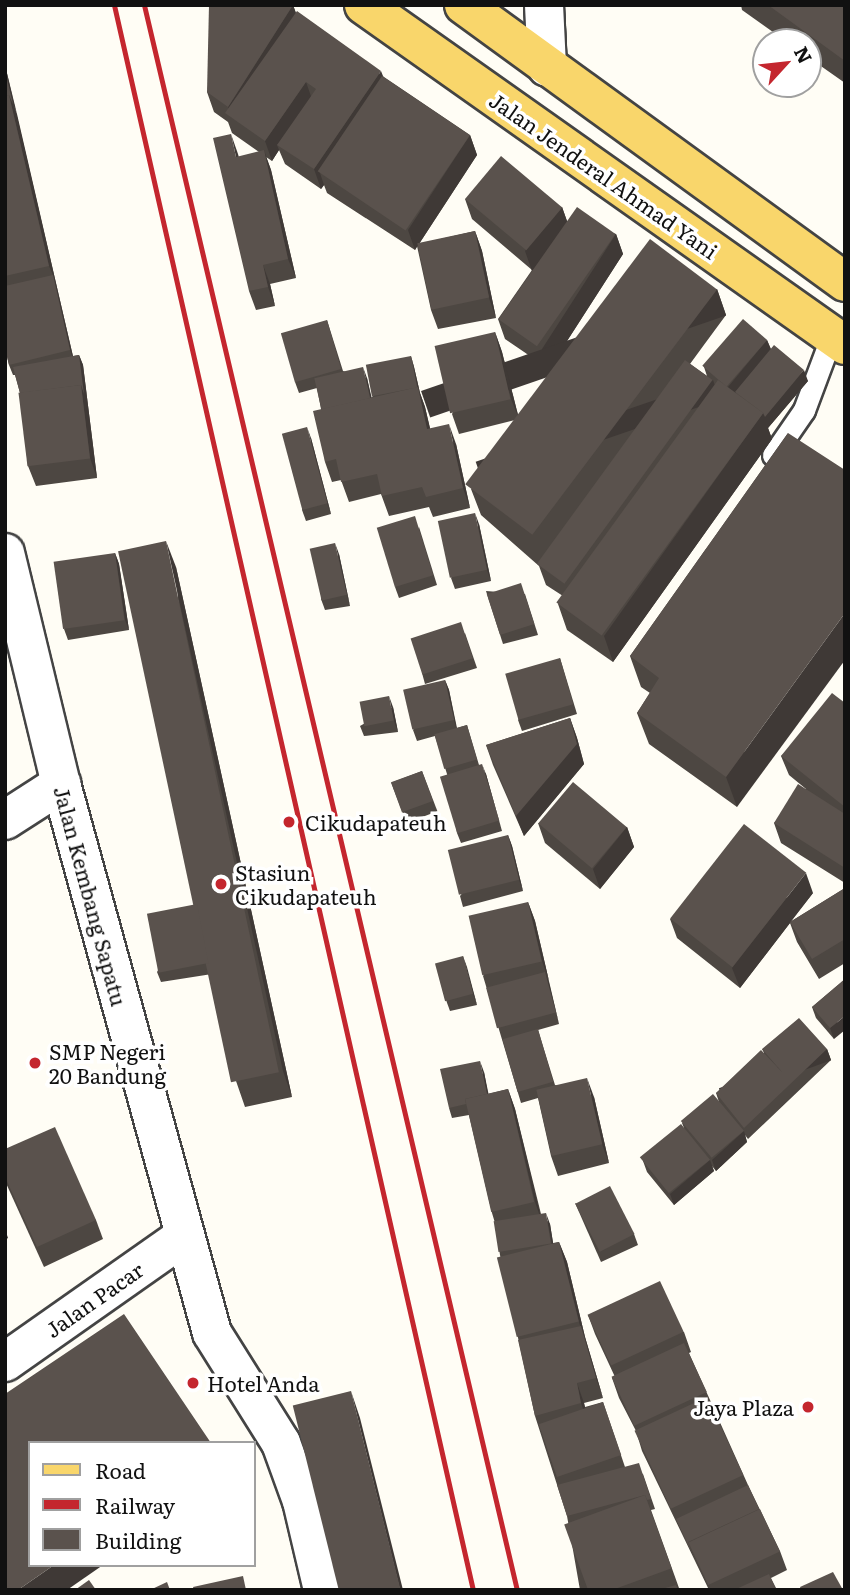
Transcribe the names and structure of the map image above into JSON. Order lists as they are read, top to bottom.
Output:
{
  "streets": {
    "main road": ["Jalan Jenderal Ahmad Yani"],
    "street": ["Jalan Kembang Sapatu", "Jalan Pacar"]
  },
  "crossings": [
    ["Jalan Kembang Sapatu", "Jalan Pacar"]
  ],
  "places": [
    "Cikudapateuh",
    "Stasiun Cikudapateuh",
    "SMP Negeri 20 Bandung",
    "Hotel Anda",
    "Jaya Plaza"
  ],
  "legend": ["Road", "Railway", "Building"],
  "north": "top right"
}
